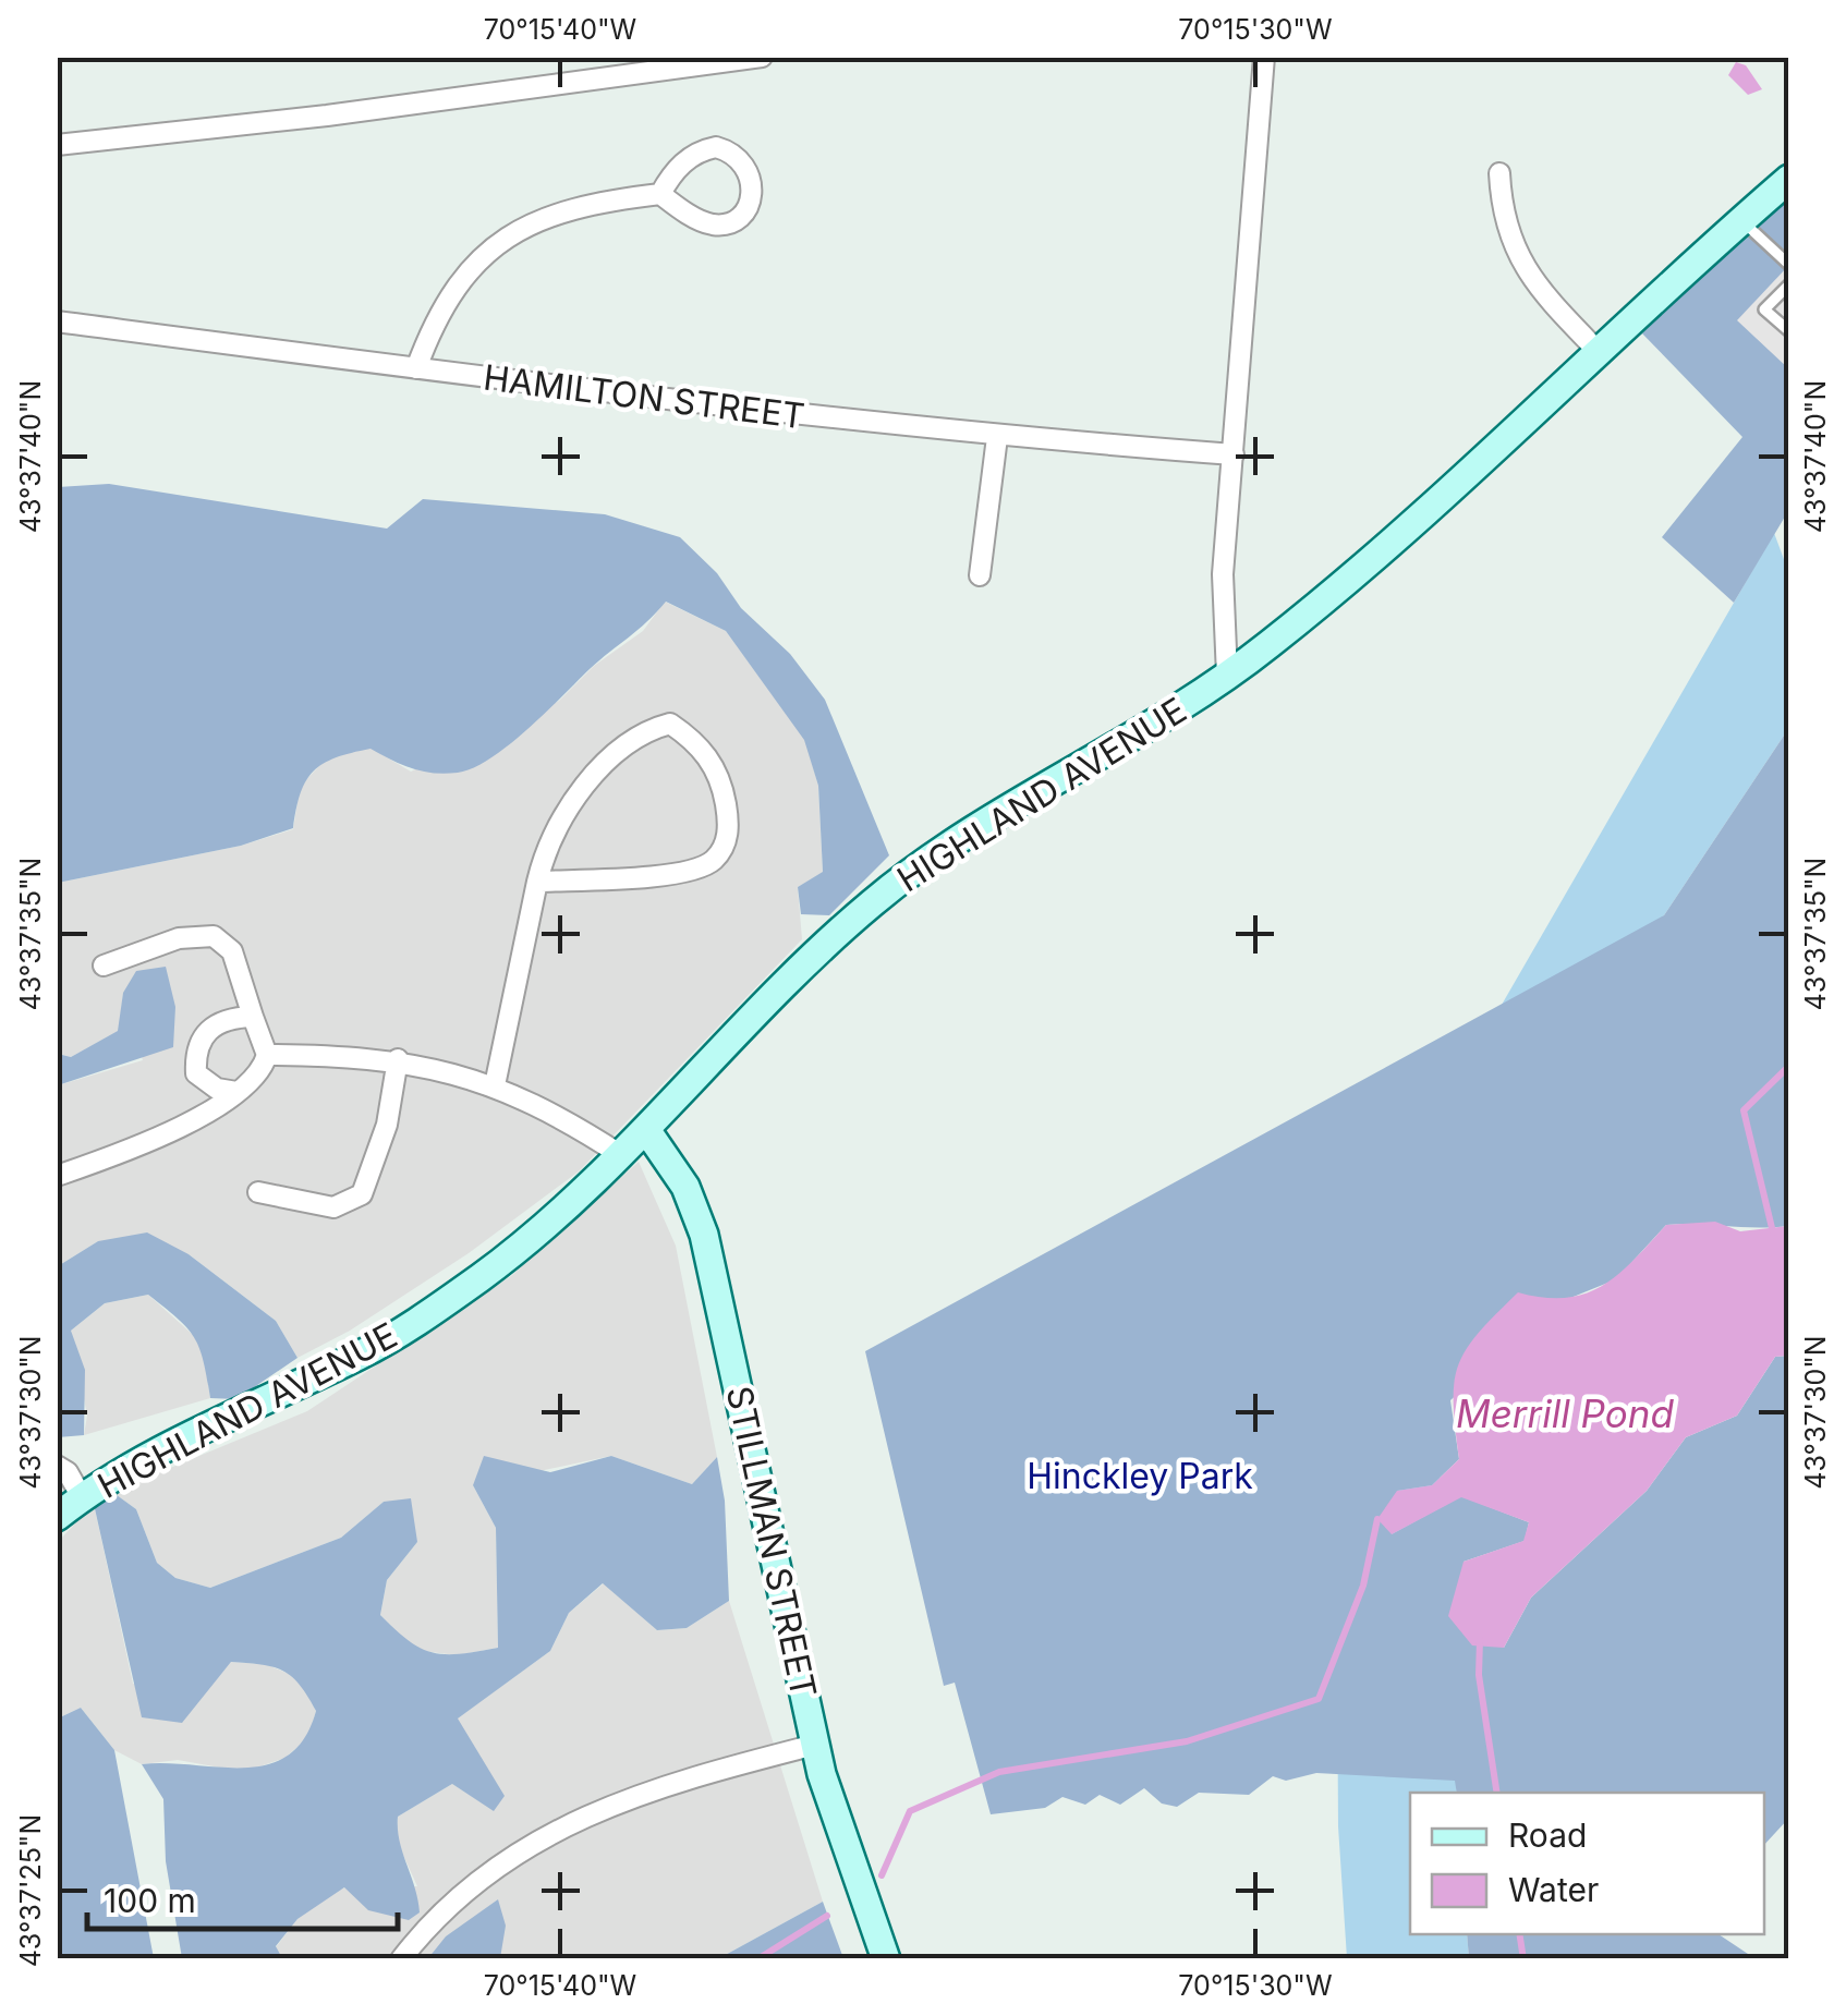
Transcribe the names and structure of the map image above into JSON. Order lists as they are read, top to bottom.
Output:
{
  "streets": {
    "street": ["HAMILTON STREET", "HIGHLAND AVENUE", "STILLMAN STREET"]
  },
  "crossings": [
    ["HIGHLAND AVENUE", "STILLMAN STREET"]
  ],
  "water": ["Merrill Pond"],
  "parks": ["Hinckley Park"],
  "legend": ["Road", "Water"],
  "scale_bar": "100 m",
  "coordinates": [
    "70°15'40\"W",
    "70°15'30\"W",
    "43°37'40\"N",
    "43°37'35\"N",
    "43°37'30\"N",
    "43°37'25\"N"
  ]
}
